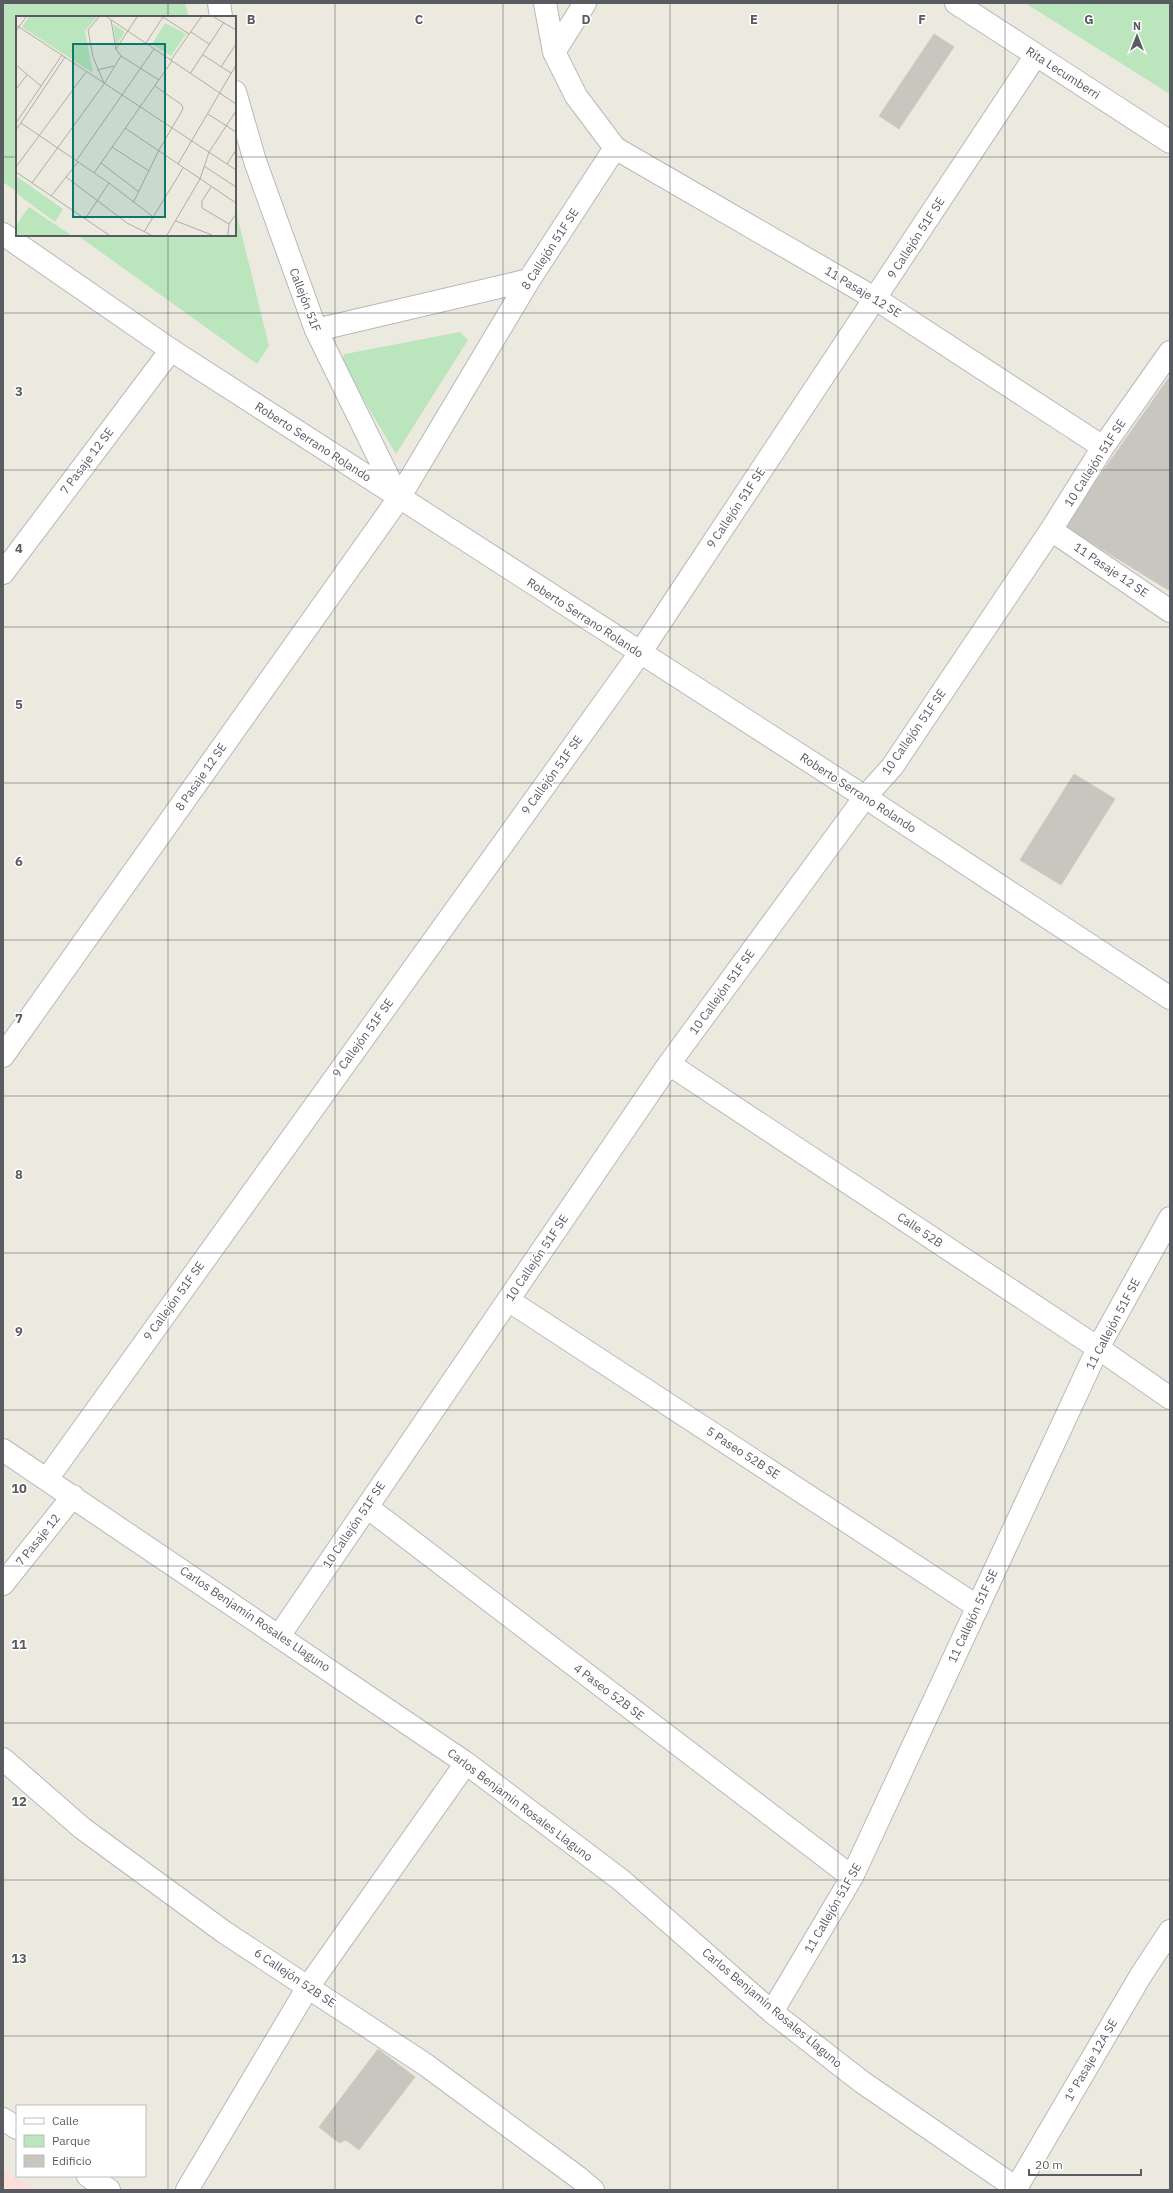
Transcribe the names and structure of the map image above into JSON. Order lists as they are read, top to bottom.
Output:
{
  "streets": {
    "street": [
      "Rita Lecumberri",
      "9 Callejón 51F SE",
      "8 Callejón 51F SE",
      "11 Pasaje 12 SE",
      "Callejón 51F",
      "Roberto Serrano Rolando",
      "7 Pasaje 12 SE",
      "10 Callejón 51F SE",
      "8 Pasaje 12 SE",
      "Calle 52B",
      "11 Callejón 51F SE",
      "5 Paseo 52B SE",
      "7 Pasaje 12",
      "Carlos Benjamín Rosales Llaguno",
      "4 Paseo 52B SE",
      "6 Callejón 52B SE",
      "1° Pasaje 12A SE"
    ]
  },
  "crossings": [
    ["Rita Lecumberri", "9 Callejón 51F SE"],
    ["9 Callejón 51F SE", "11 Pasaje 12 SE"],
    ["9 Callejón 51F SE", "Roberto Serrano Rolando"],
    ["9 Callejón 51F SE", "Carlos Benjamín Rosales Llaguno"],
    ["8 Callejón 51F SE", "11 Pasaje 12 SE"],
    ["8 Callejón 51F SE", "Callejón 51F"],
    ["8 Callejón 51F SE", "Roberto Serrano Rolando"],
    ["8 Callejón 51F SE", "8 Pasaje 12 SE"],
    ["11 Pasaje 12 SE", "10 Callejón 51F SE"],
    ["Callejón 51F", "Roberto Serrano Rolando"],
    ["Callejón 51F", "8 Pasaje 12 SE"],
    ["Roberto Serrano Rolando", "7 Pasaje 12 SE"],
    ["Roberto Serrano Rolando", "10 Callejón 51F SE"],
    ["Roberto Serrano Rolando", "8 Pasaje 12 SE"],
    ["10 Callejón 51F SE", "Calle 52B"],
    ["10 Callejón 51F SE", "5 Paseo 52B SE"],
    ["10 Callejón 51F SE", "Carlos Benjamín Rosales Llaguno"],
    ["10 Callejón 51F SE", "4 Paseo 52B SE"],
    ["Calle 52B", "11 Callejón 51F SE"],
    ["11 Callejón 51F SE", "5 Paseo 52B SE"],
    ["11 Callejón 51F SE", "Carlos Benjamín Rosales Llaguno"],
    ["11 Callejón 51F SE", "4 Paseo 52B SE"],
    ["7 Pasaje 12", "Carlos Benjamín Rosales Llaguno"],
    ["Carlos Benjamín Rosales Llaguno", "1° Pasaje 12A SE"]
  ],
  "legend": ["Calle", "Parque", "Edificio"],
  "scale_bar": "20 m",
  "north": "top",
  "grid": {
    "columns": [
      "B",
      "C",
      "D",
      "E",
      "F",
      "G"
    ],
    "rows": [
      "3",
      "4",
      "5",
      "6",
      "7",
      "8",
      "9",
      "10",
      "11",
      "12",
      "13"
    ]
  }
}
